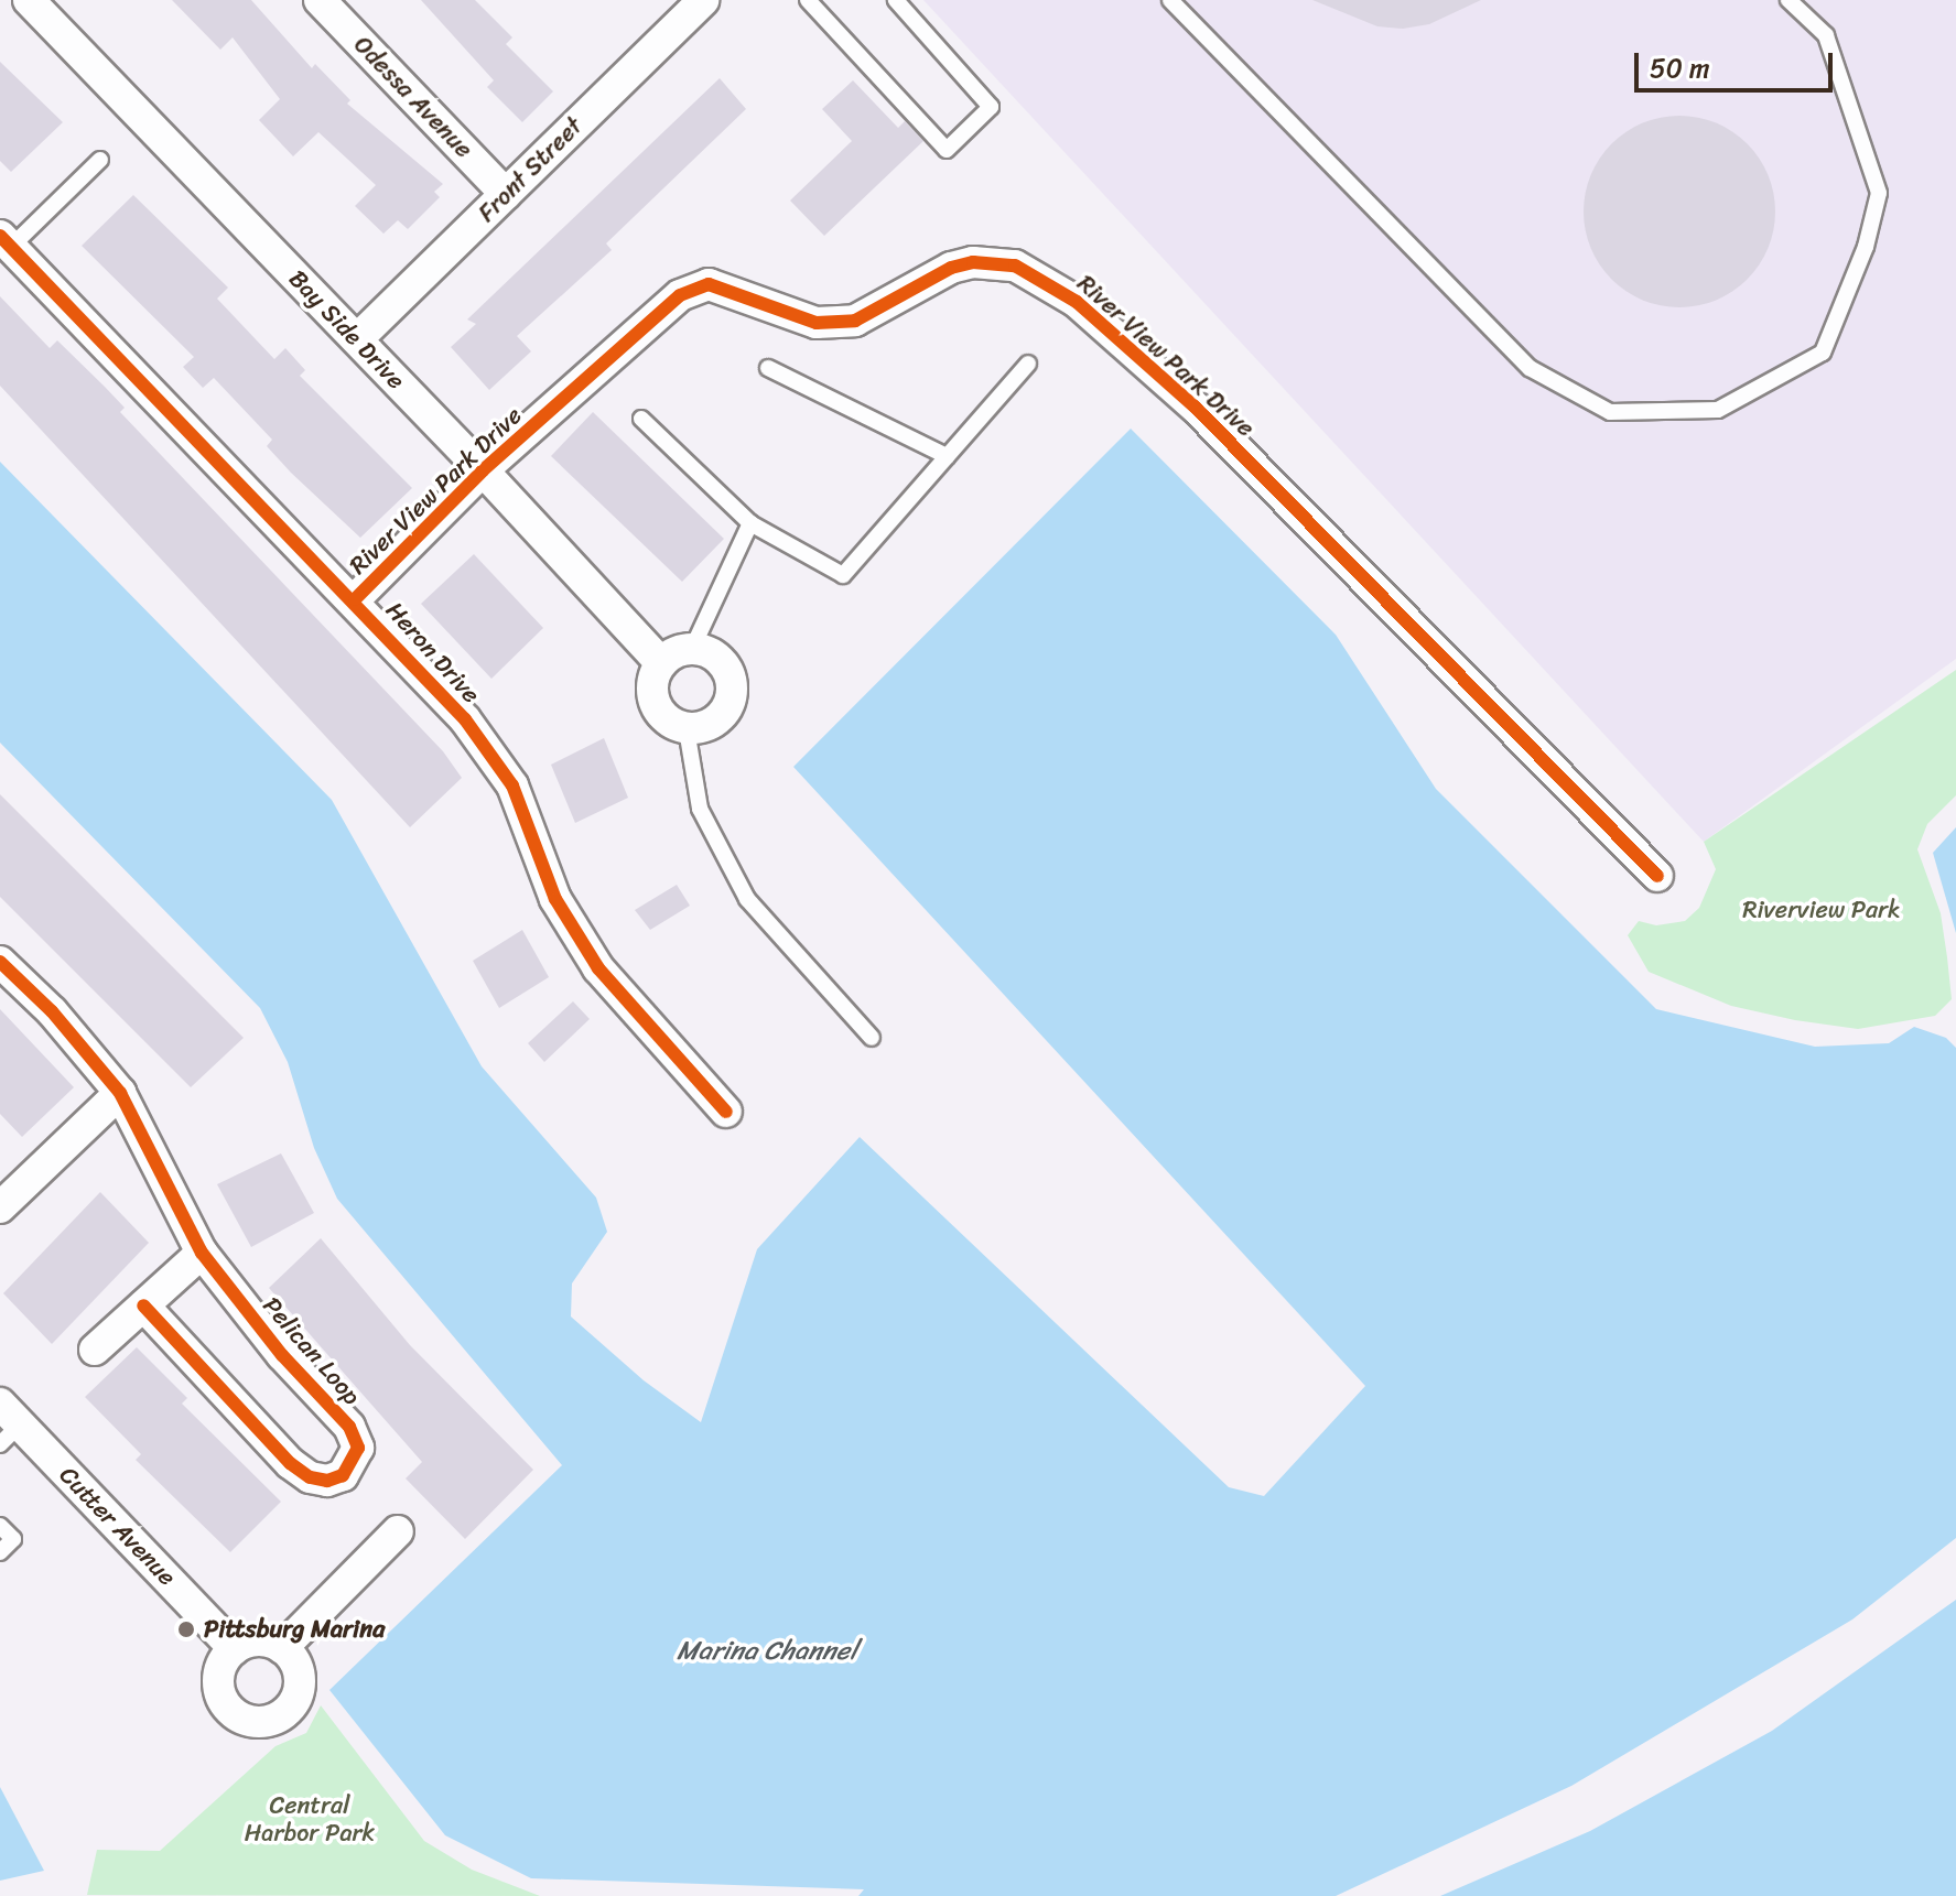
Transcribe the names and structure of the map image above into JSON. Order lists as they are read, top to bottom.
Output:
{
  "streets": {
    "street": [
      "Odessa Avenue",
      "Front Street",
      "Bay Side Drive",
      "River View Park Drive",
      "Heron Drive",
      "Pelican Loop",
      "Cutter Avenue"
    ]
  },
  "crossings": [
    ["Odessa Avenue", "Front Street"],
    ["Front Street", "Bay Side Drive"],
    ["Bay Side Drive", "River View Park Drive"],
    ["River View Park Drive", "Heron Drive"]
  ],
  "water": ["Marina Channel"],
  "parks": ["Riverview Park", "Central Harbor Park"],
  "places": ["Pittsburg Marina"],
  "scale_bar": "50 m"
}
